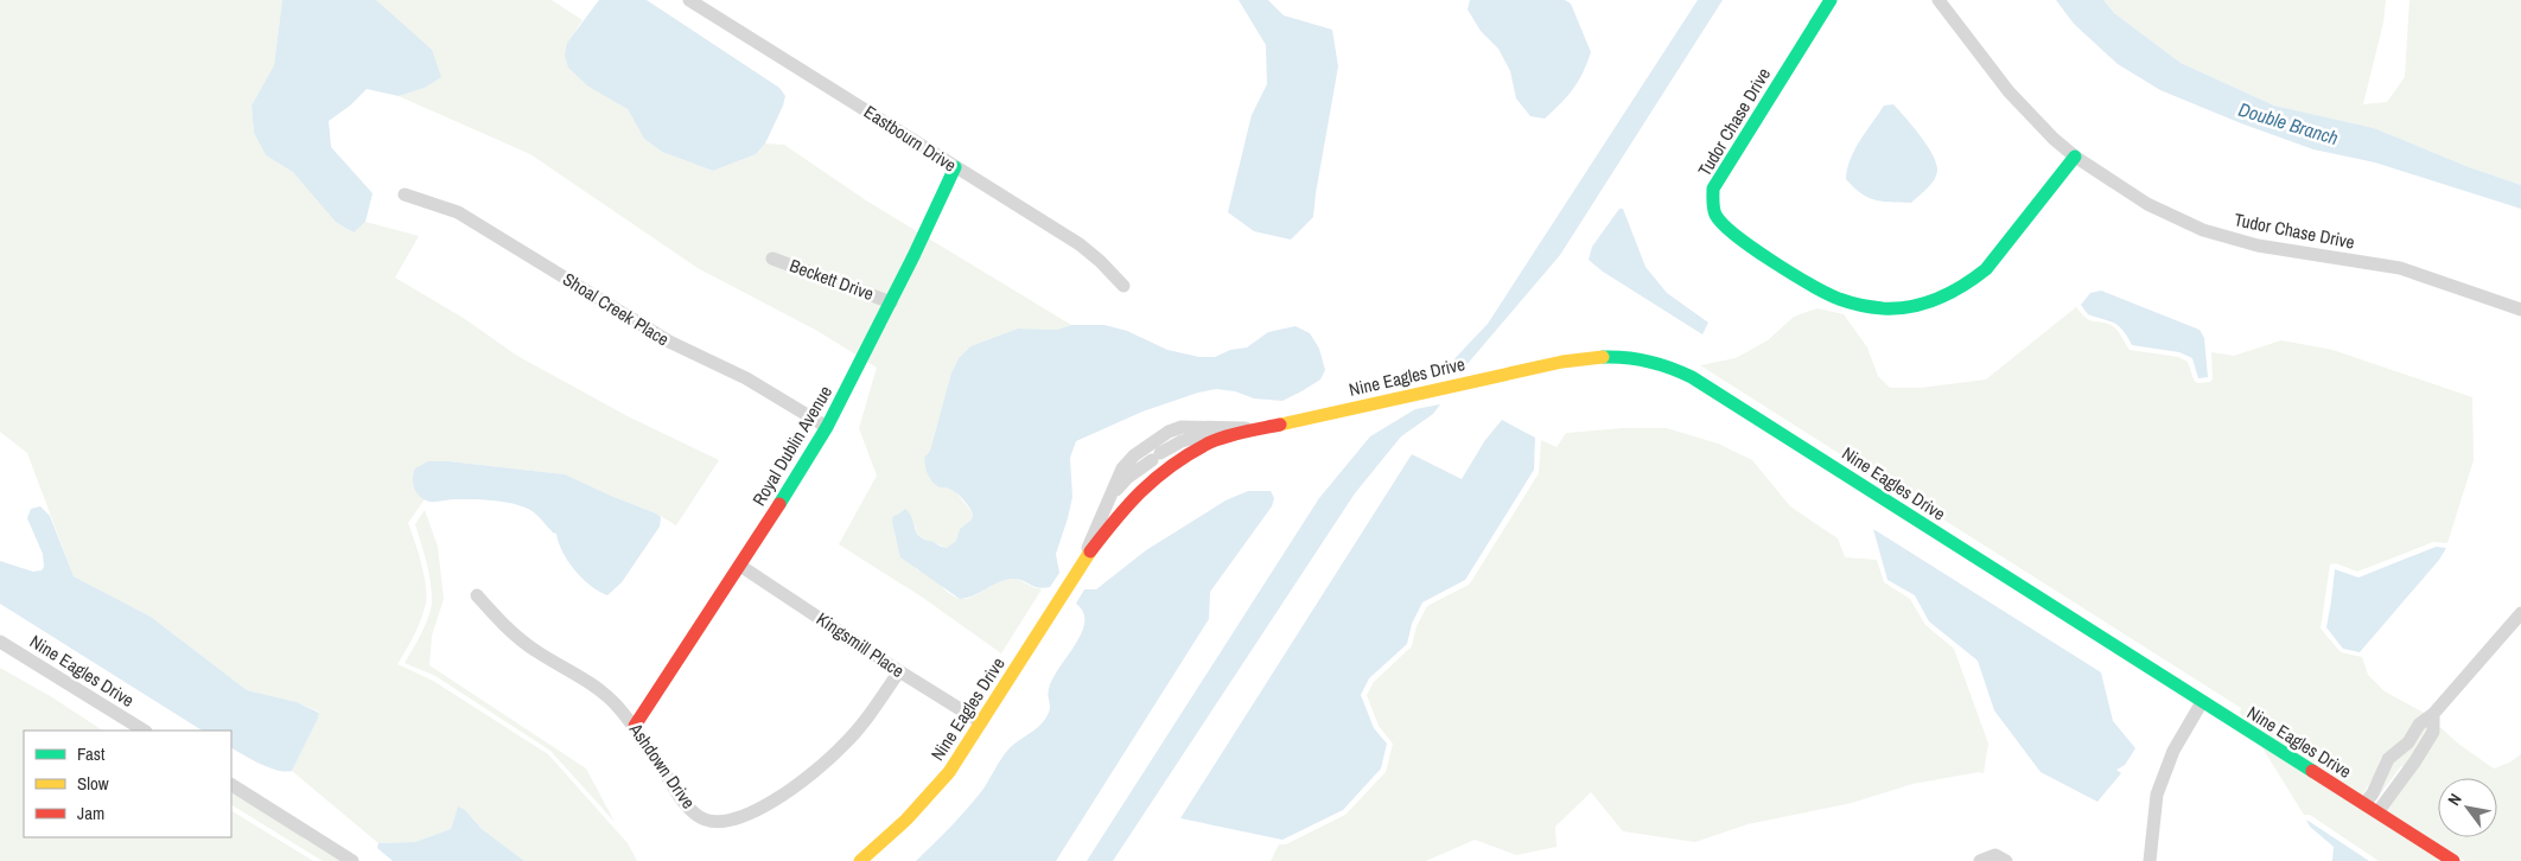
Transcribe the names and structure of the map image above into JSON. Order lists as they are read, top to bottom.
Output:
{
  "streets": {
    "street": [
      "Tudor Chase Drive",
      "Eastbourn Drive",
      "Beckett Drive",
      "Shoal Creek Place",
      "Nine Eagles Drive",
      "Royal Dublin Avenue",
      "Kingsmill Place",
      "Ashdown Drive"
    ]
  },
  "crossings": [
    ["Eastbourn Drive", "Royal Dublin Avenue"],
    ["Beckett Drive", "Royal Dublin Avenue"],
    ["Shoal Creek Place", "Royal Dublin Avenue"],
    ["Nine Eagles Drive", "Kingsmill Place"],
    ["Royal Dublin Avenue", "Kingsmill Place"],
    ["Royal Dublin Avenue", "Ashdown Drive"],
    ["Kingsmill Place", "Ashdown Drive"]
  ],
  "water": ["Double Branch"],
  "legend": ["Fast", "Slow", "Jam"],
  "north": "top left"
}
